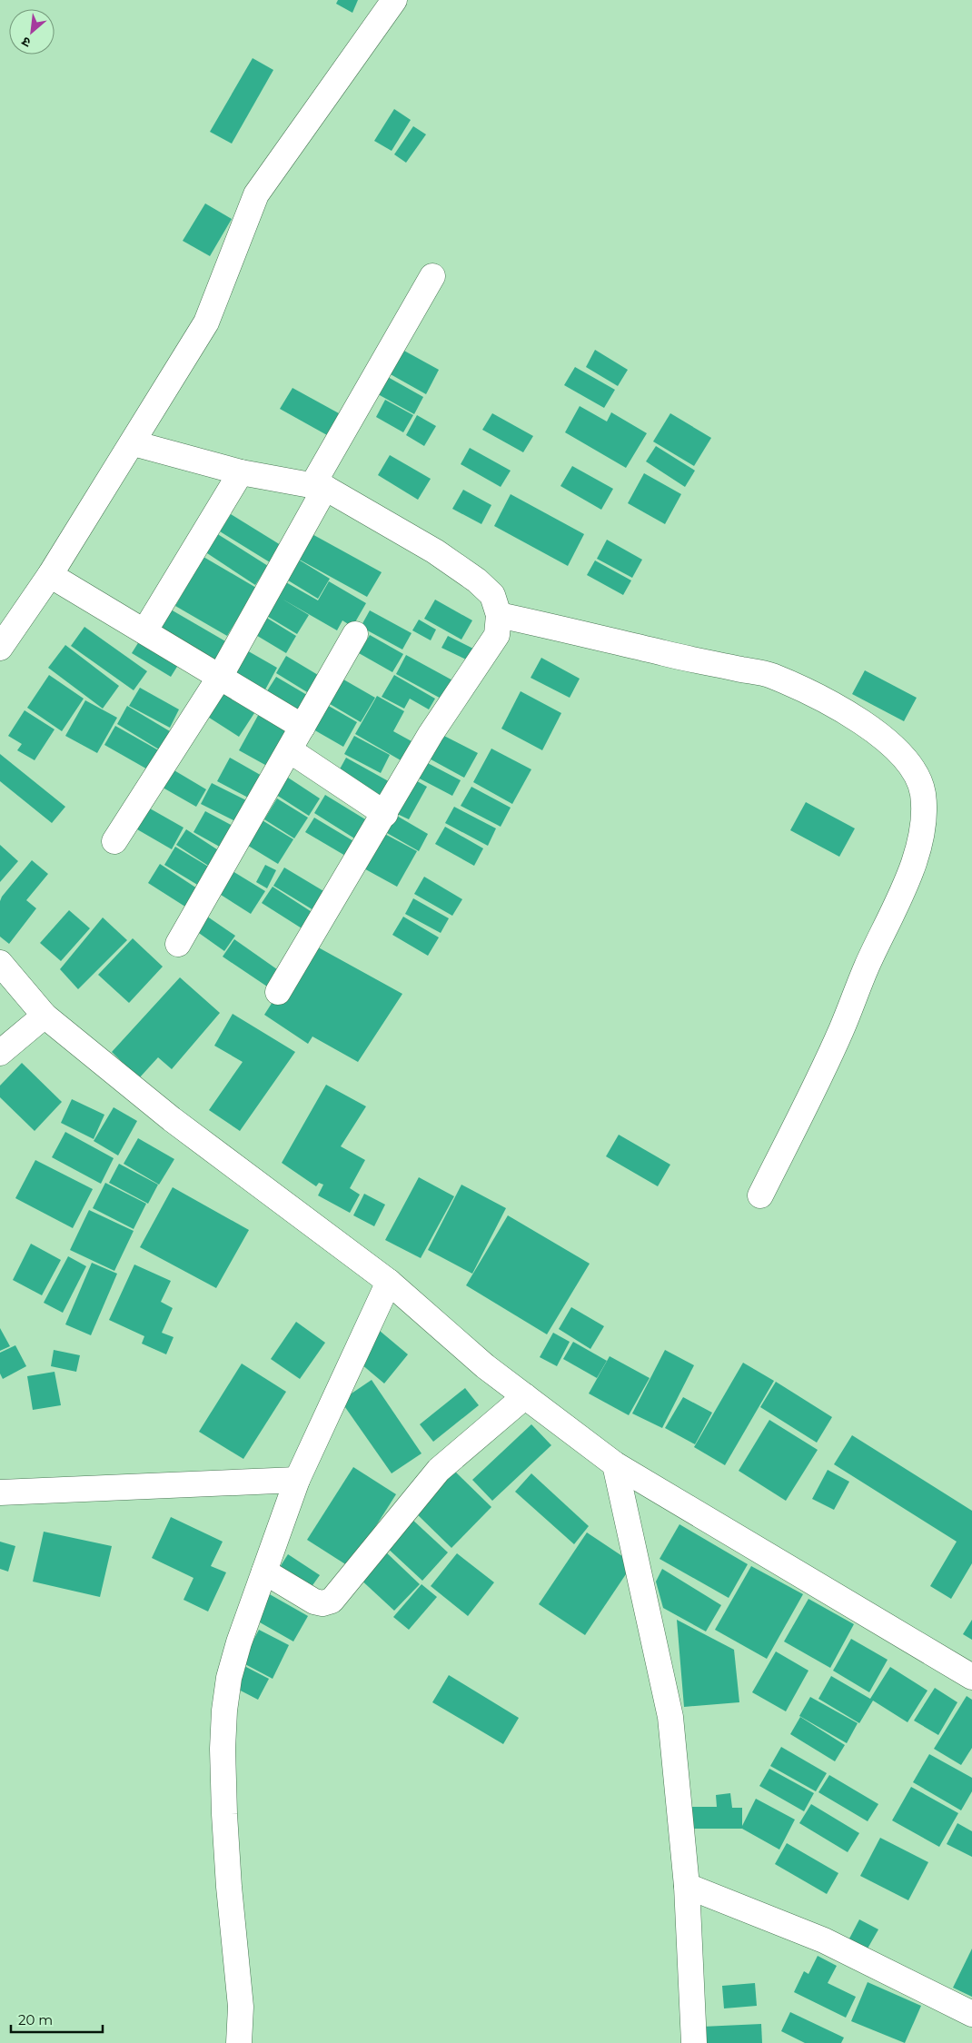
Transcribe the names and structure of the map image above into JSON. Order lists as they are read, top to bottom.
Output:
{
  "scale_bar": "20 m",
  "north": "bottom left"
}
